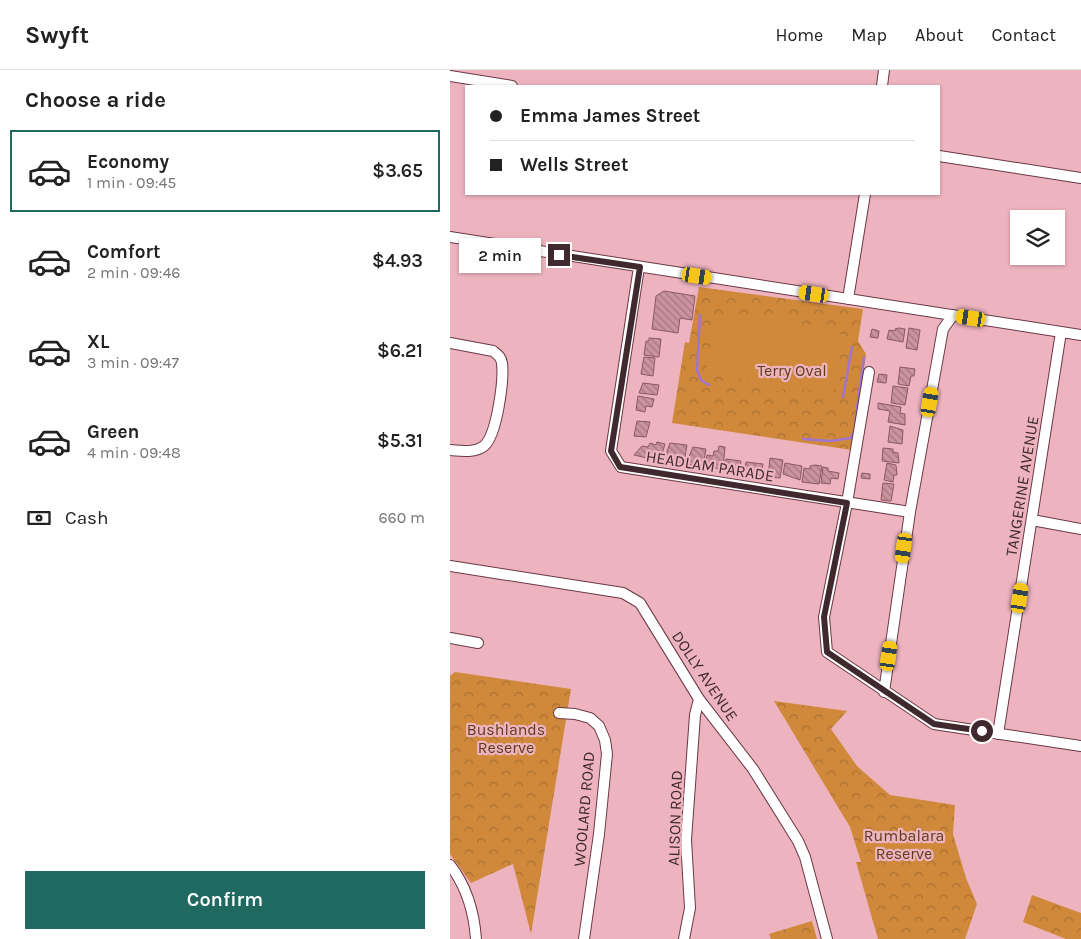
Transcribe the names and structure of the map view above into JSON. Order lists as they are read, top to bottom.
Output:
{
  "streets": {
    "street": [
      "HEADLAM PARADE",
      "TANGERINE AVENUE",
      "DOLLY AVENUE",
      "WOOLARD ROAD",
      "ALISON ROAD"
    ]
  },
  "crossings": [
    ["DOLLY AVENUE", "ALISON ROAD"]
  ],
  "parks": ["Terry Oval", "Bushlands Reserve", "Rumbalara Reserve"],
  "page": {
    "header": "Swyft",
    "nav": [
      "Home",
      "Map",
      "About",
      "Contact"
    ],
    "heading": "Choose a ride",
    "banner": ["Emma James Street", "Wells Street"],
    "list": [
      {
        "name": "Economy",
        "note": "1 min · 09:45",
        "value": "$3.65"
      },
      {
        "name": "Comfort",
        "note": "2 min · 09:46",
        "value": "$4.93"
      },
      {
        "name": "XL",
        "note": "3 min · 09:47",
        "value": "$6.21"
      },
      {
        "name": "Green",
        "note": "4 min · 09:48",
        "value": "$5.31"
      }
    ],
    "bubble": "2 min",
    "pay": ["Cash", "660 m"],
    "buttons": "Confirm"
  }
}
